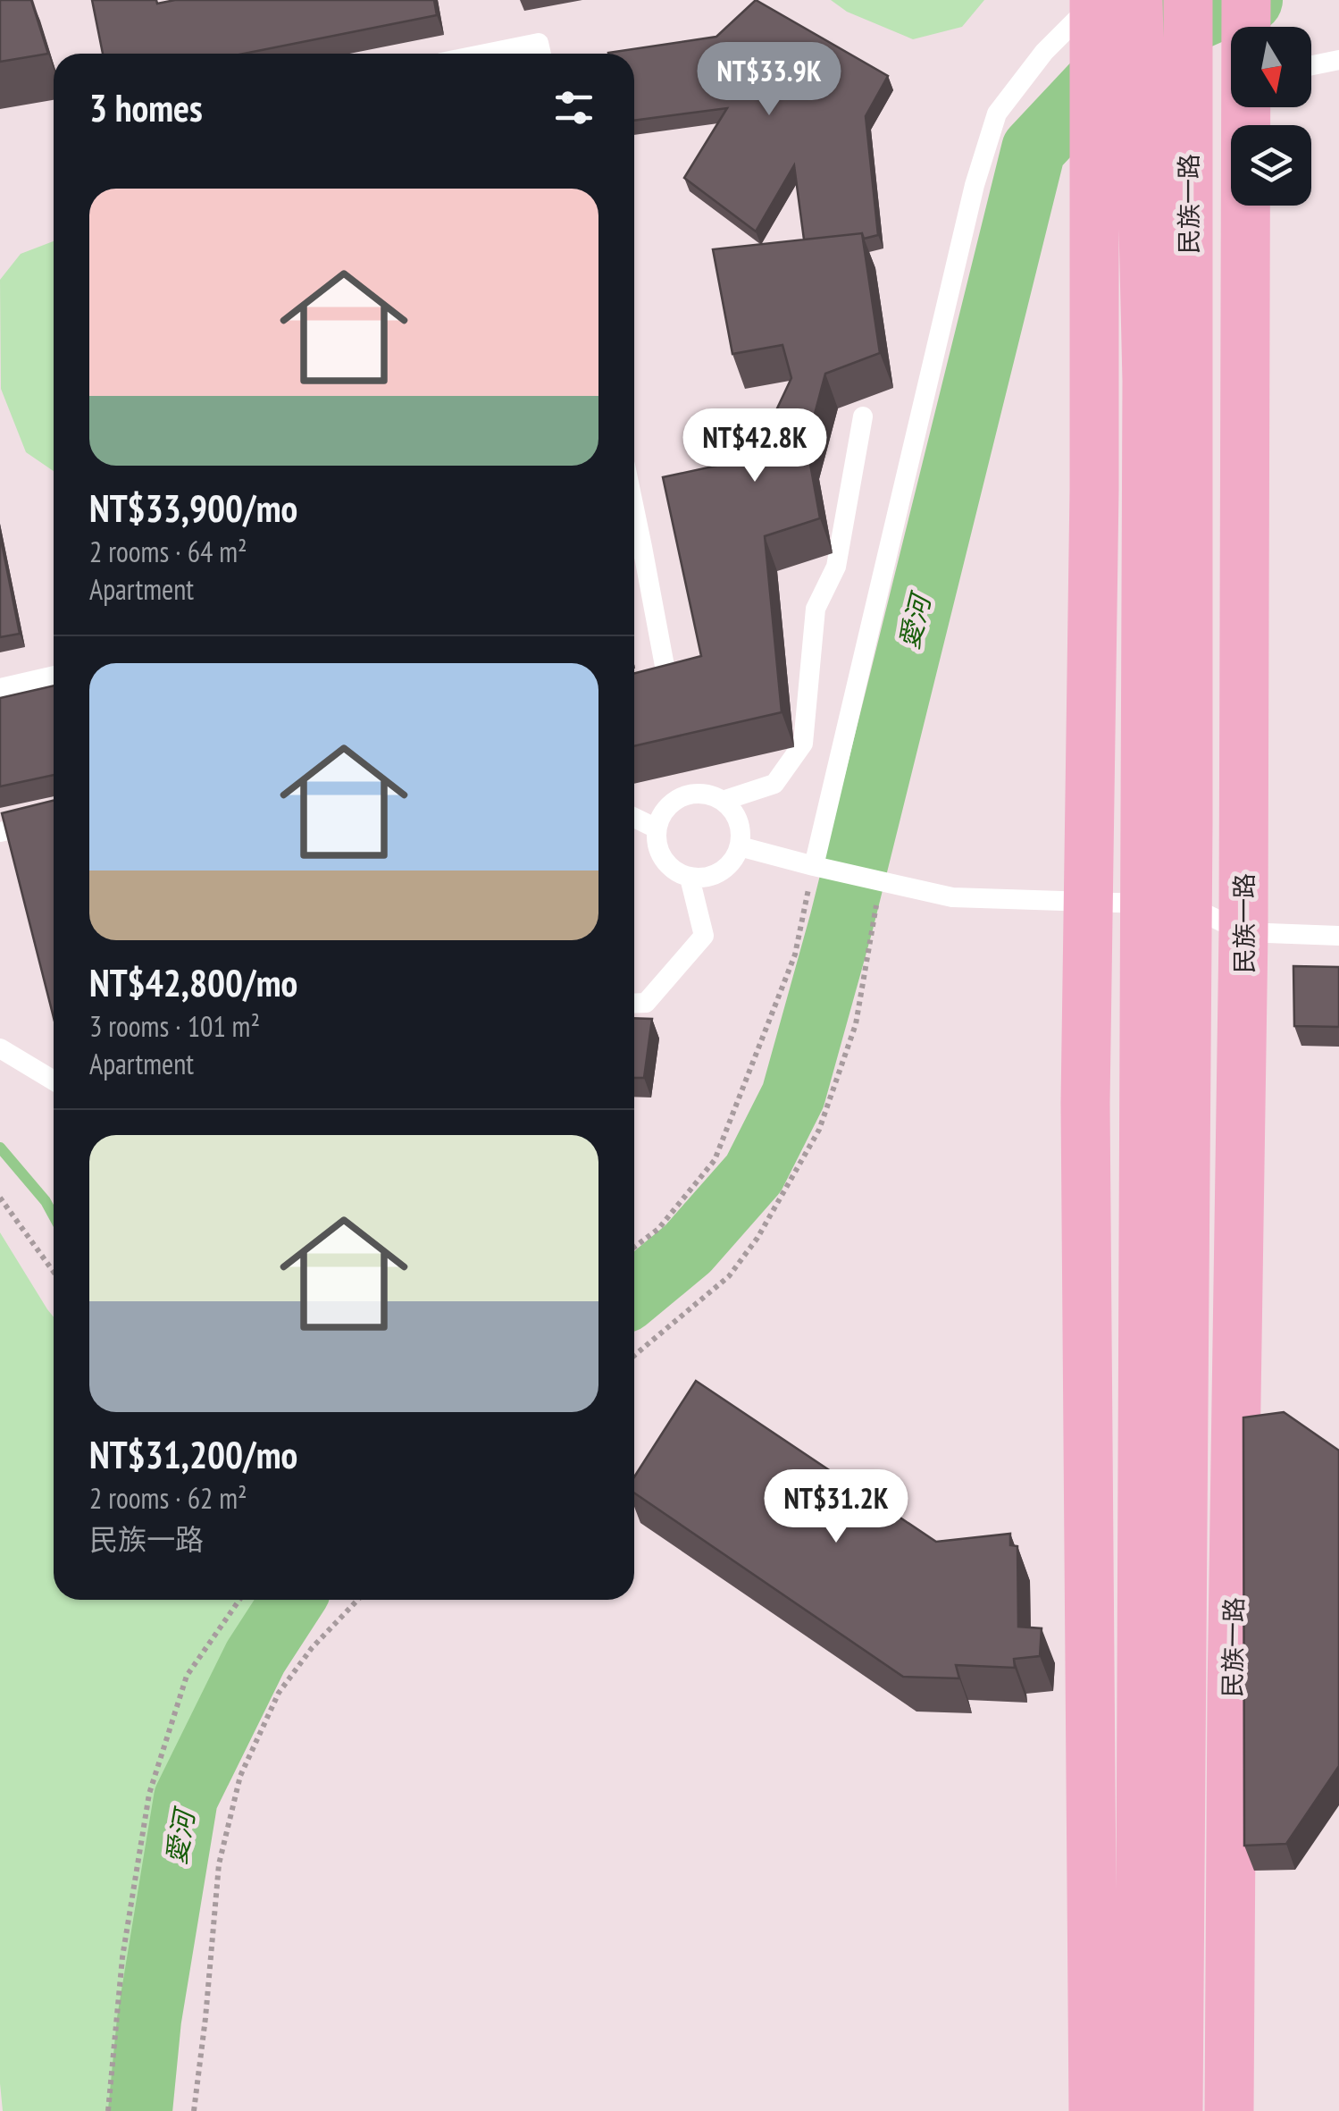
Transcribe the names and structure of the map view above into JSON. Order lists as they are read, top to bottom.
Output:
{
  "streets": {
    "main road": ["民族一路"]
  },
  "water": ["愛河"],
  "north": "bottom",
  "page": {
    "price": ["NT$33.9K", "NT$42.8K", "NT$31.2K"],
    "heading": "3 homes",
    "list": [
      {
        "name": "NT$33,900/mo",
        "note": "2 rooms · 64 m² · Apartment"
      },
      {
        "name": "NT$42,800/mo",
        "note": "3 rooms · 101 m² · Apartment"
      },
      {
        "name": "NT$31,200/mo",
        "note": "2 rooms · 62 m² · 民族一路"
      }
    ]
  }
}
